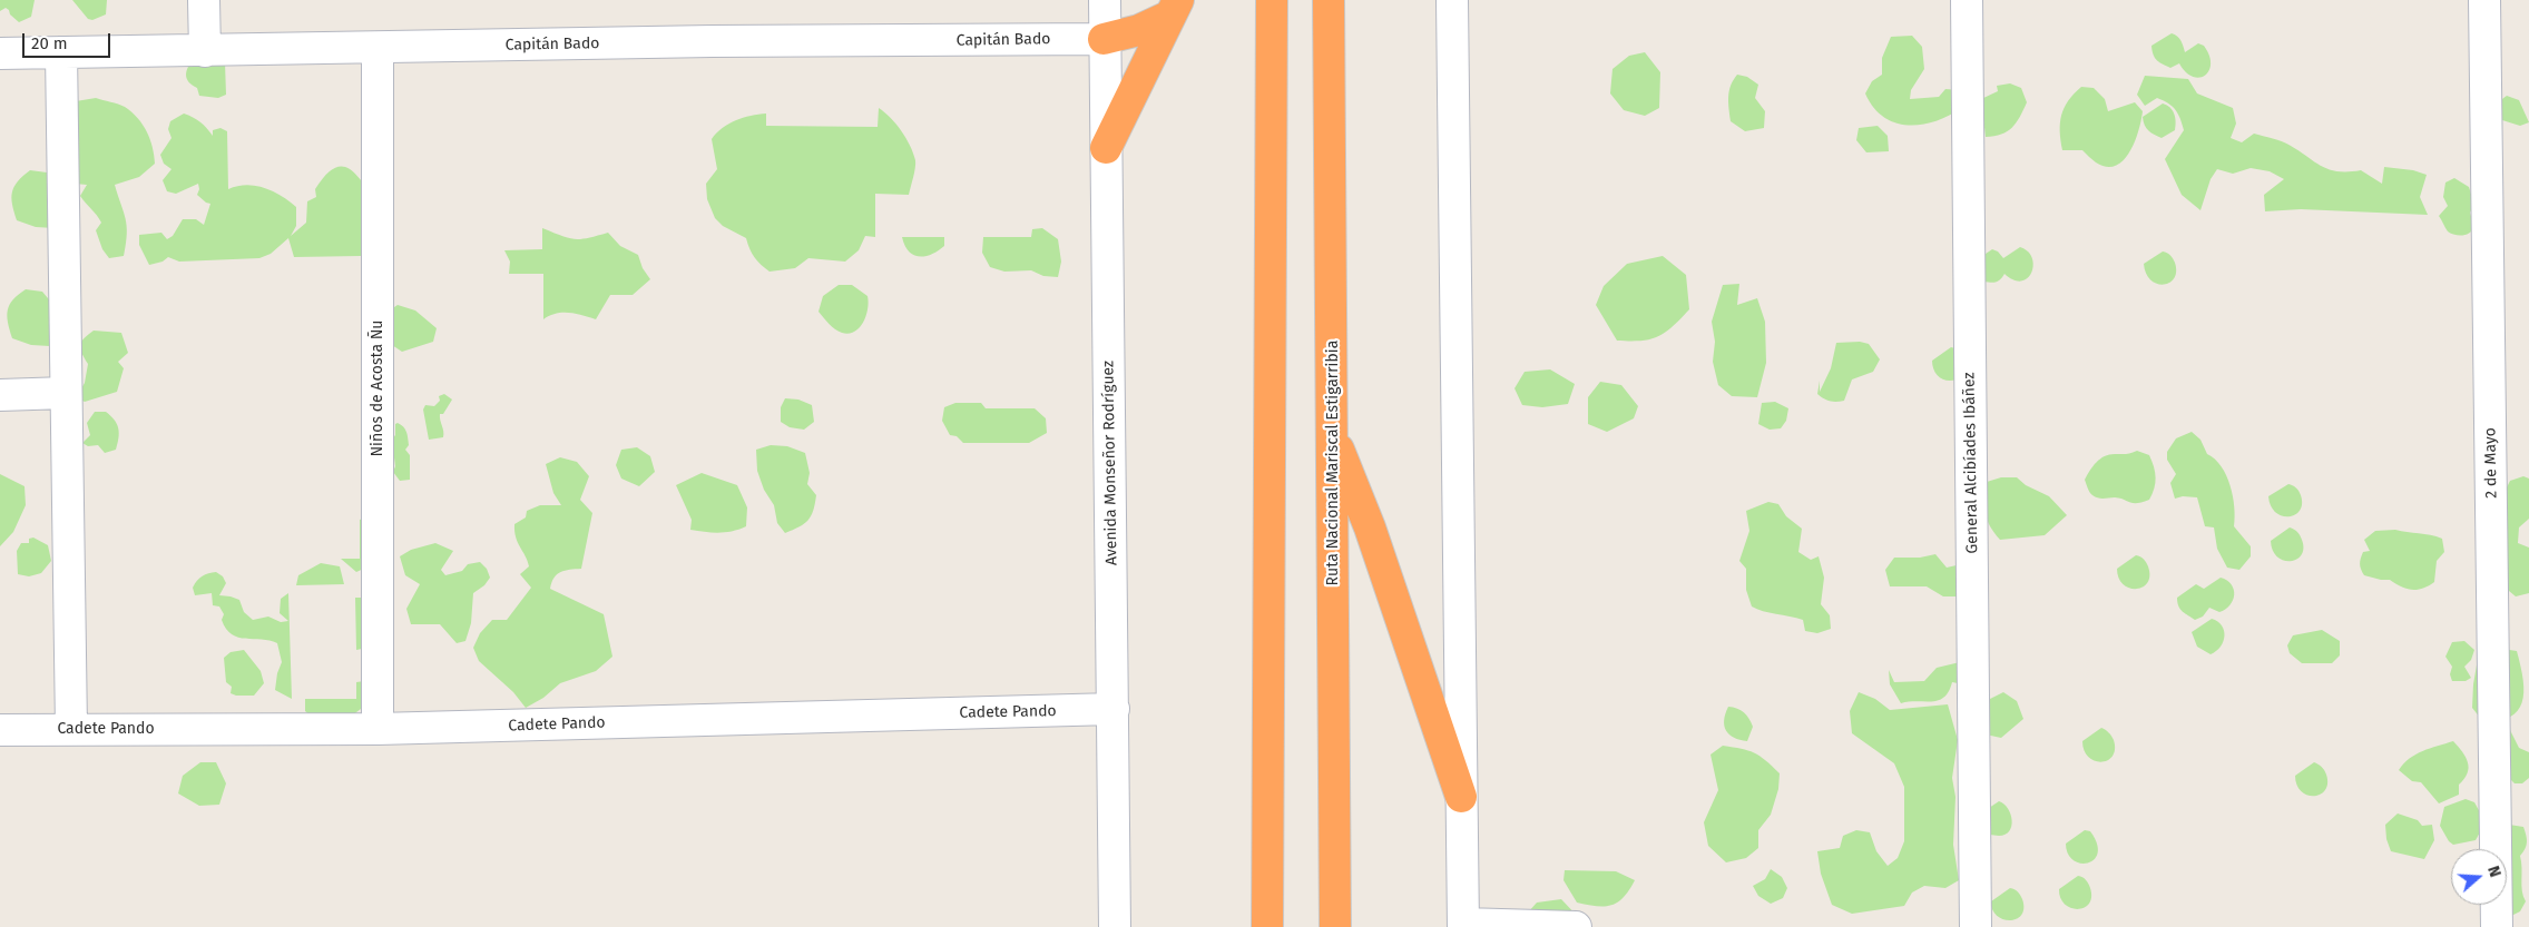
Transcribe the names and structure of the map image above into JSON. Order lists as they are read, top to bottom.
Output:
{
  "streets": {
    "highway": ["Ruta Nacional Mariscal Estigarribia"],
    "street": [
      "Capitán Bado",
      "Niños de Acosta Ñu",
      "Avenida Monseñor Rodríguez",
      "General Alcibíades Ibáñez",
      "2 de Mayo",
      "Cadete Pando"
    ]
  },
  "crossings": [
    ["Capitán Bado", "Niños de Acosta Ñu"],
    ["Capitán Bado", "Avenida Monseñor Rodríguez"],
    ["Niños de Acosta Ñu", "Cadete Pando"],
    ["Avenida Monseñor Rodríguez", "Cadete Pando"]
  ],
  "scale_bar": "20 m",
  "north": "right"
}
